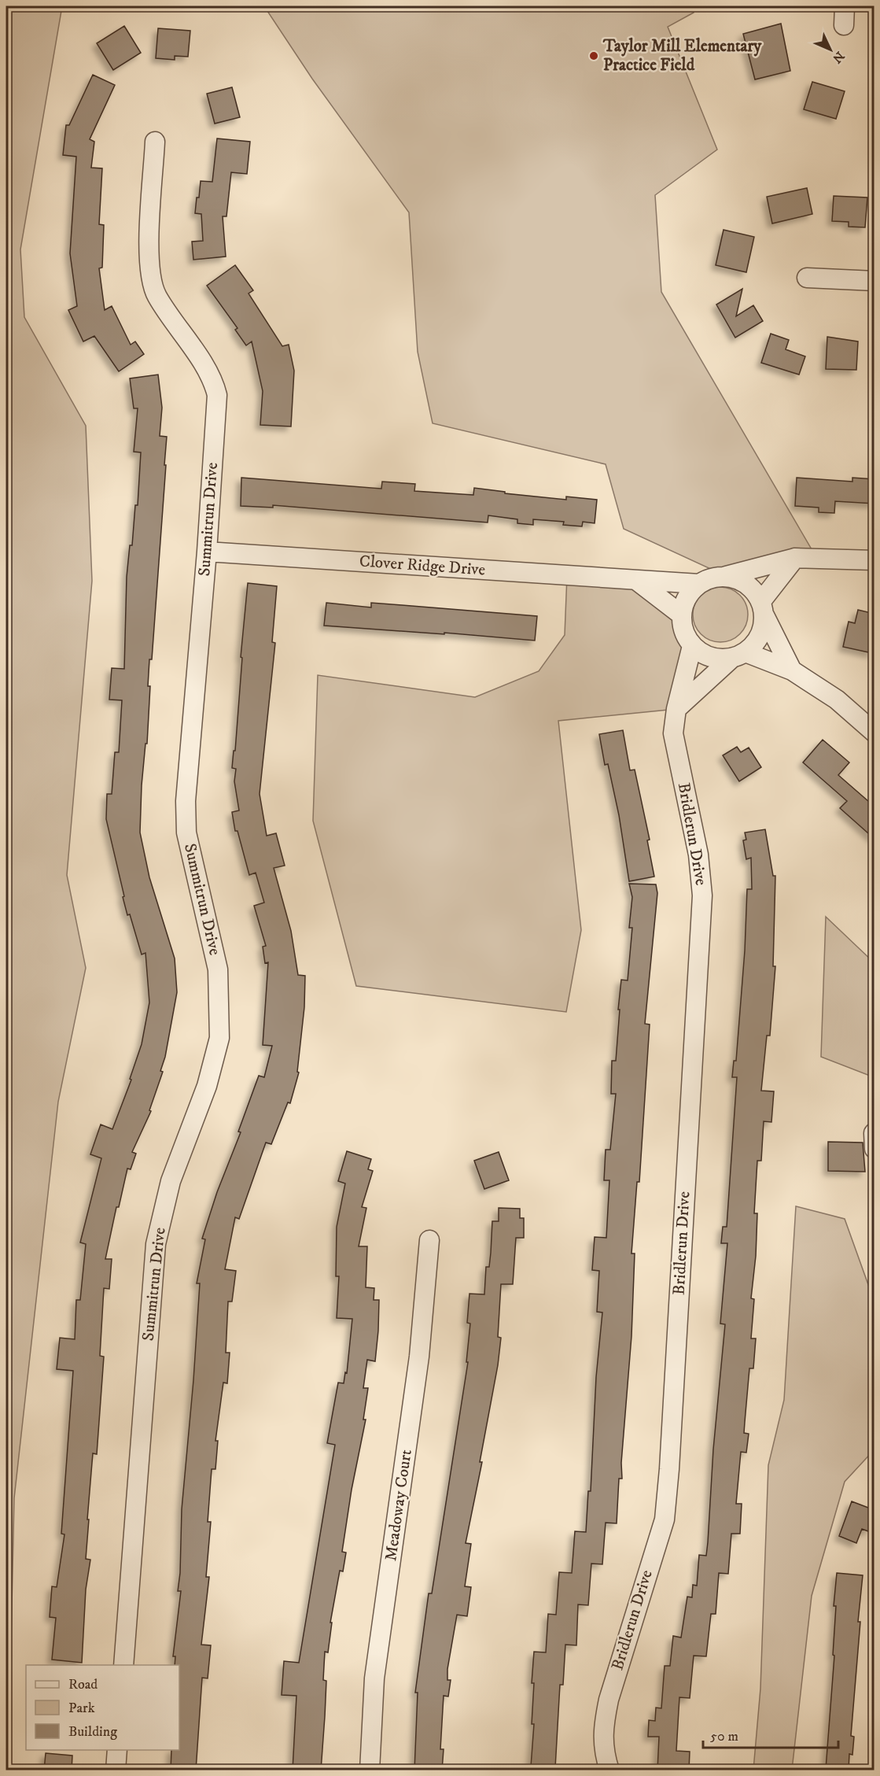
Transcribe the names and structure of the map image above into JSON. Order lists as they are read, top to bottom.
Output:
{
  "streets": {
    "street": [
      "Summitrun Drive",
      "Clover Ridge Drive",
      "Bridlerun Drive",
      "Meadoway Court"
    ]
  },
  "crossings": [
    ["Summitrun Drive", "Clover Ridge Drive"],
    ["Clover Ridge Drive", "Bridlerun Drive"]
  ],
  "places": ["Taylor Mill Elementary Practice Field"],
  "legend": ["Road", "Park", "Building"],
  "scale_bar": "50 m",
  "north": "bottom right"
}
